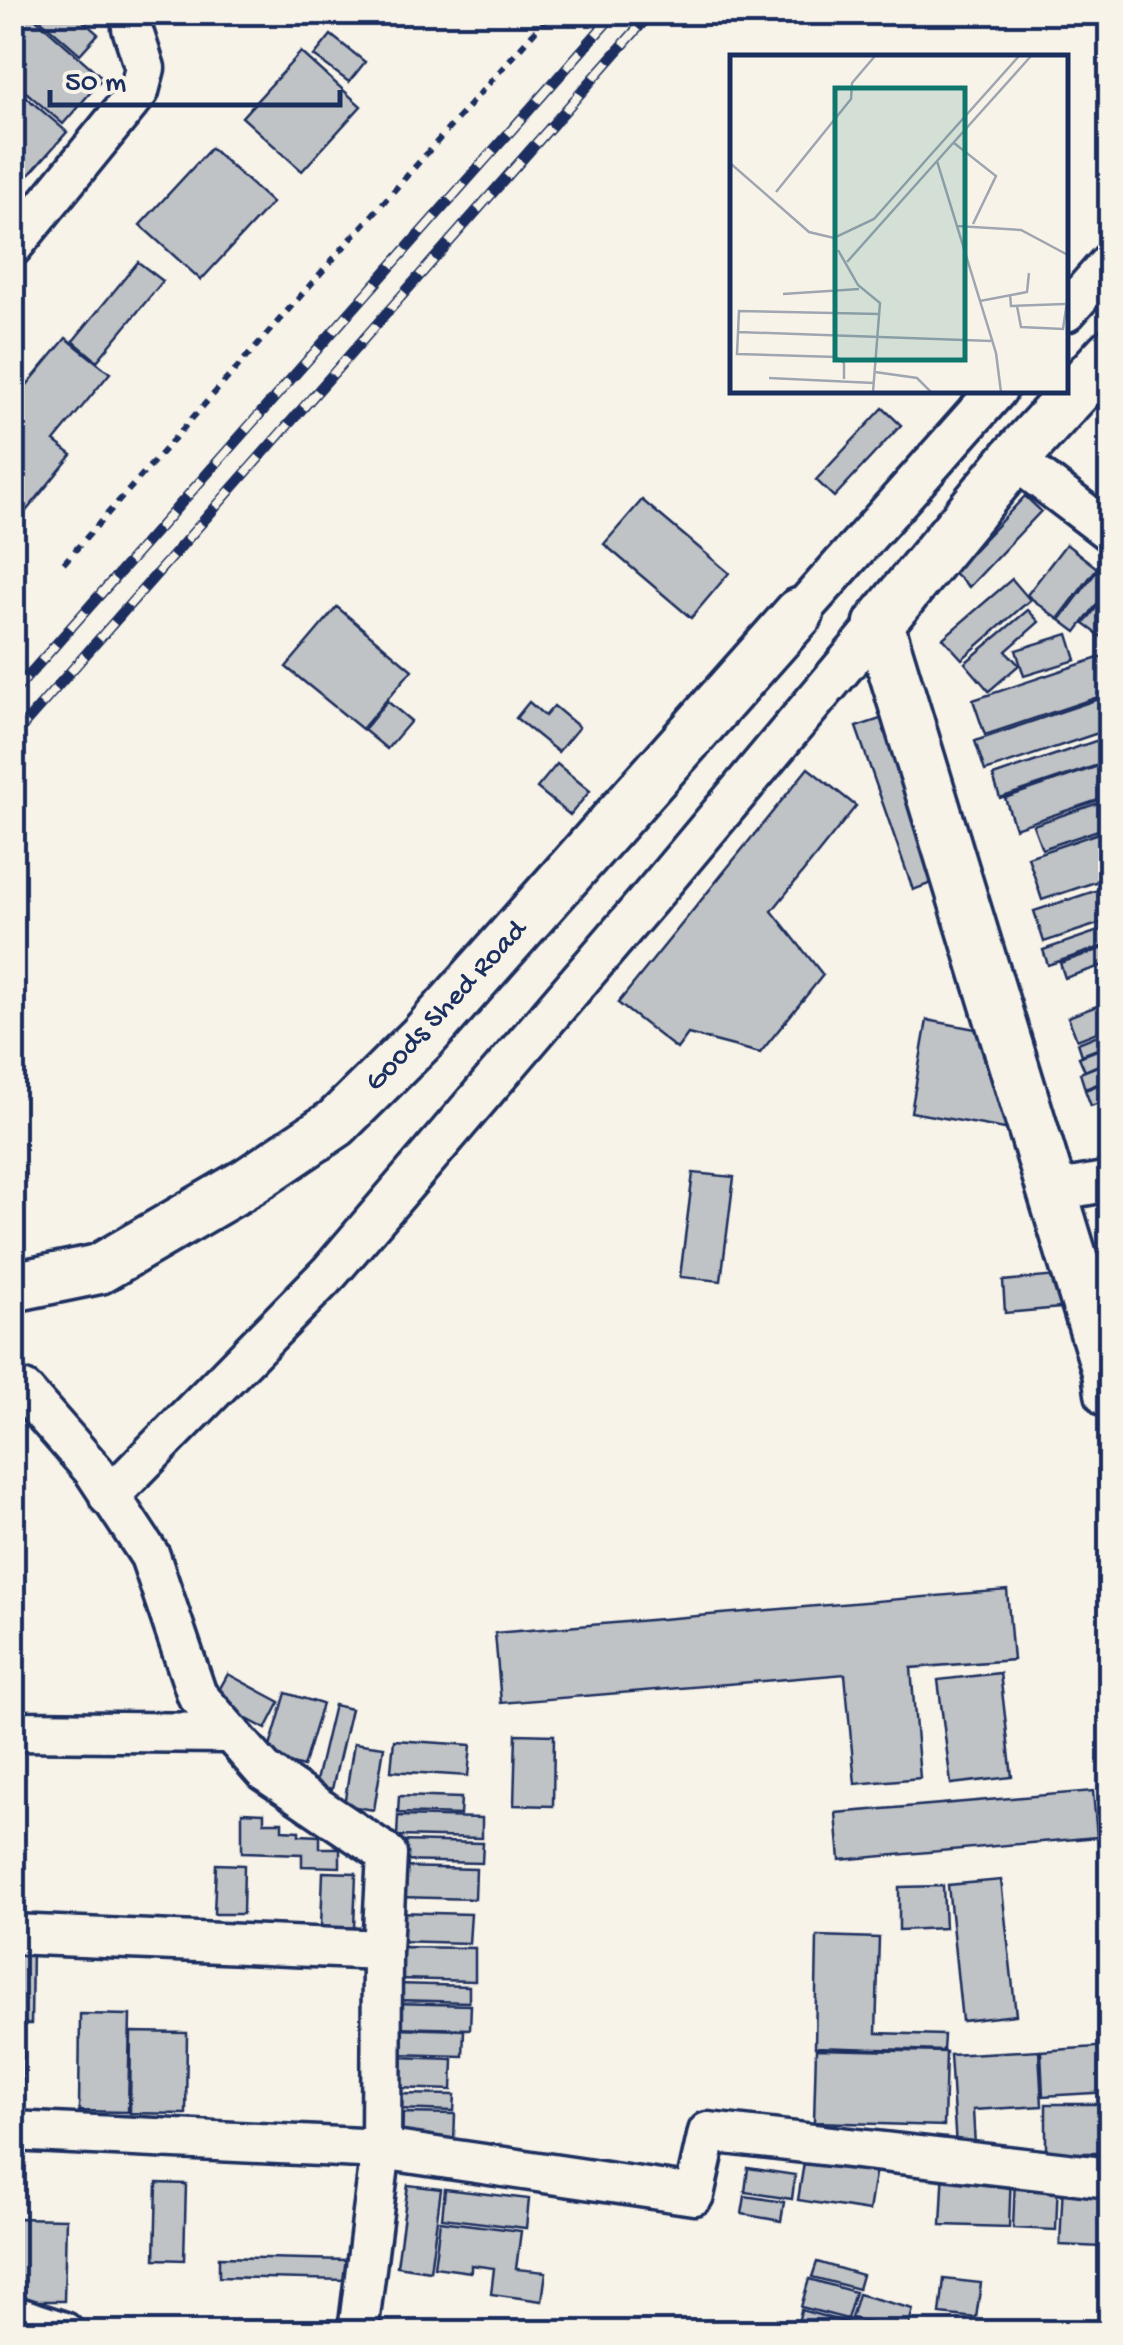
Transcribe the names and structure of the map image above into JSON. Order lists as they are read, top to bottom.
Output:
{
  "streets": {
    "main road": ["Goods Shed Road"]
  },
  "scale_bar": "50 m"
}
